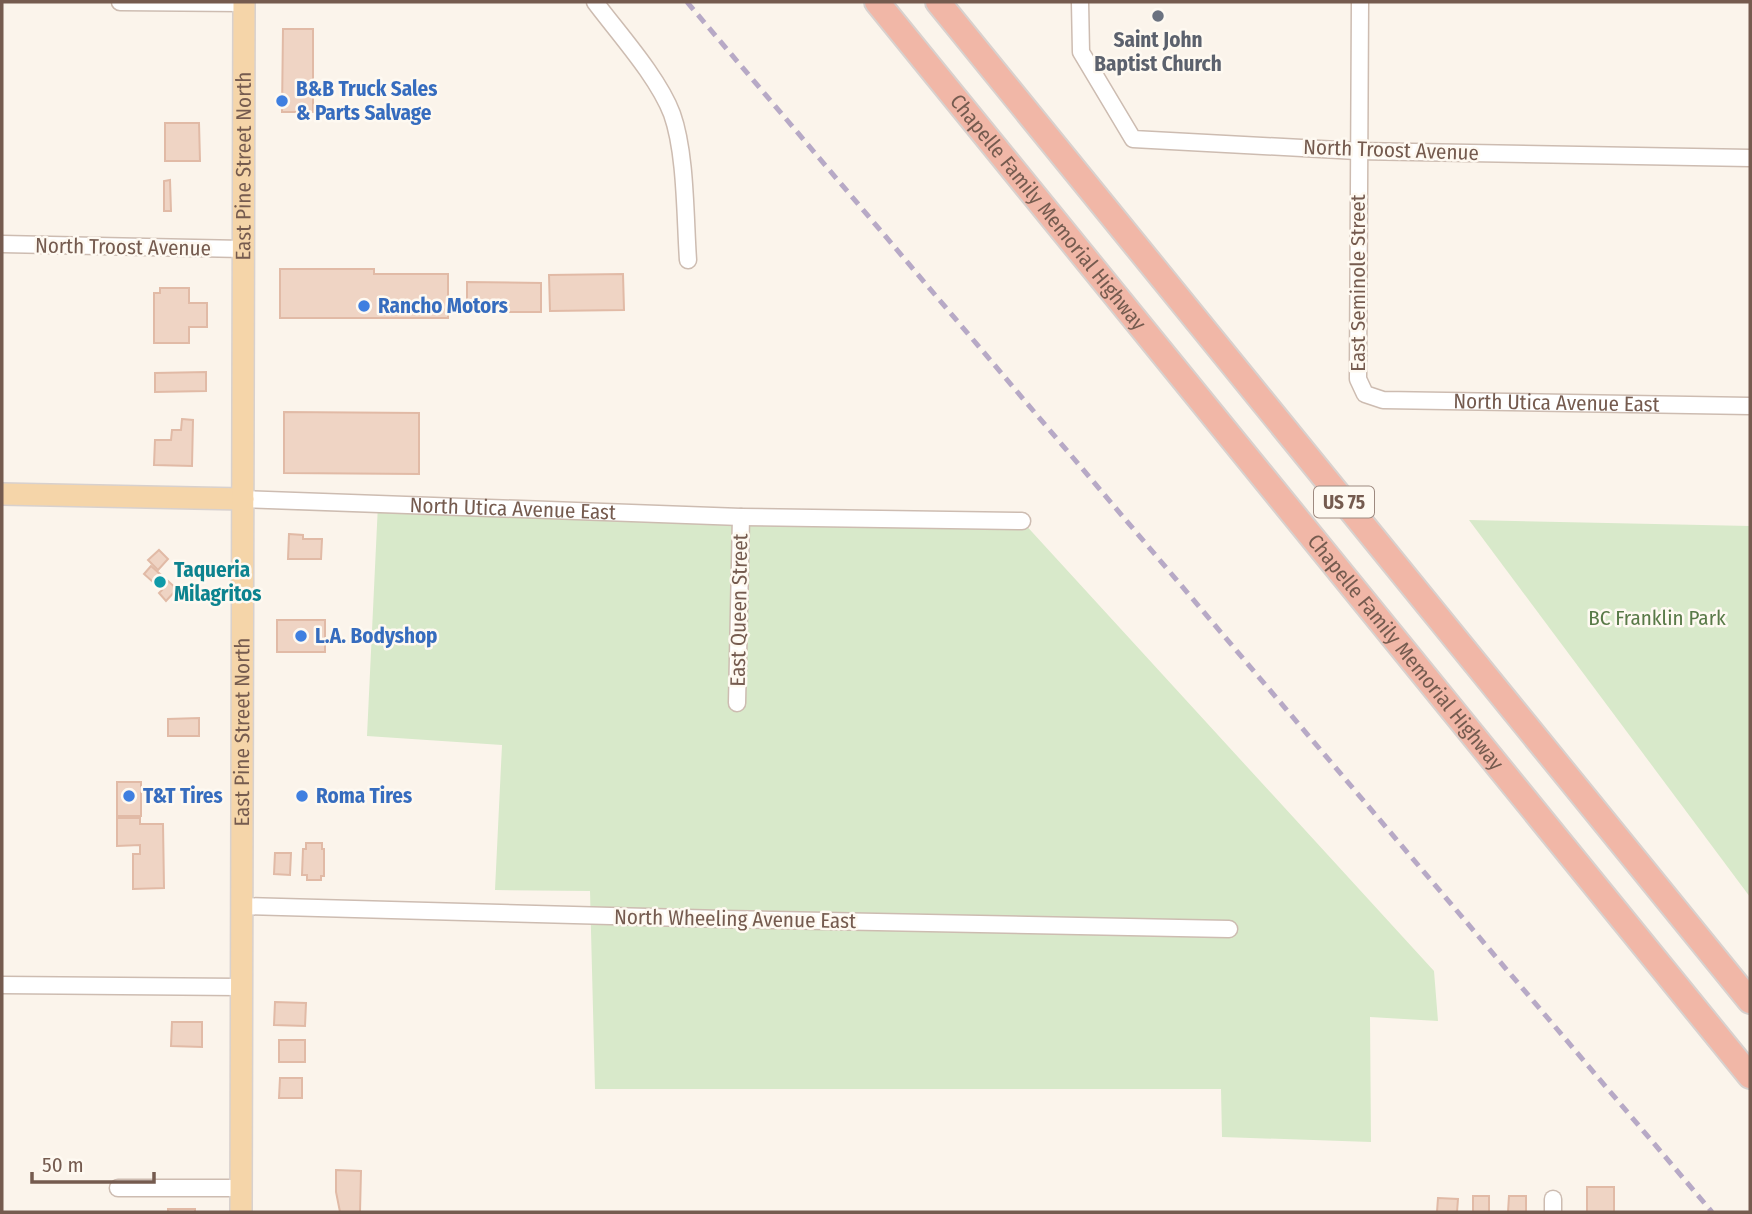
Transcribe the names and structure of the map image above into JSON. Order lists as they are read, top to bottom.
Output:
{
  "streets": {
    "highway": ["Chapelle Family Memorial Highway", "US 75"],
    "main road": ["East Pine Street North", "North Utica Avenue East"],
    "street": [
      "North Troost Avenue",
      "East Seminole Street",
      "East Queen Street",
      "North Wheeling Avenue East"
    ]
  },
  "crossings": [
    ["North Troost Avenue", "East Pine Street North"],
    ["North Troost Avenue", "East Seminole Street"],
    ["East Pine Street North", "North Utica Avenue East"],
    ["East Pine Street North", "North Wheeling Avenue East"],
    ["East Seminole Street", "North Utica Avenue East"],
    ["North Utica Avenue East", "East Queen Street"]
  ],
  "parks": ["BC Franklin Park"],
  "places": [
    "Saint John Baptist Church",
    "B&B Truck Sales & Parts Salvage",
    "Rancho Motors",
    "Taqueria Milagritos",
    "L.A. Bodyshop",
    "T&T Tires",
    "Roma Tires"
  ],
  "scale_bar": "50 m"
}
